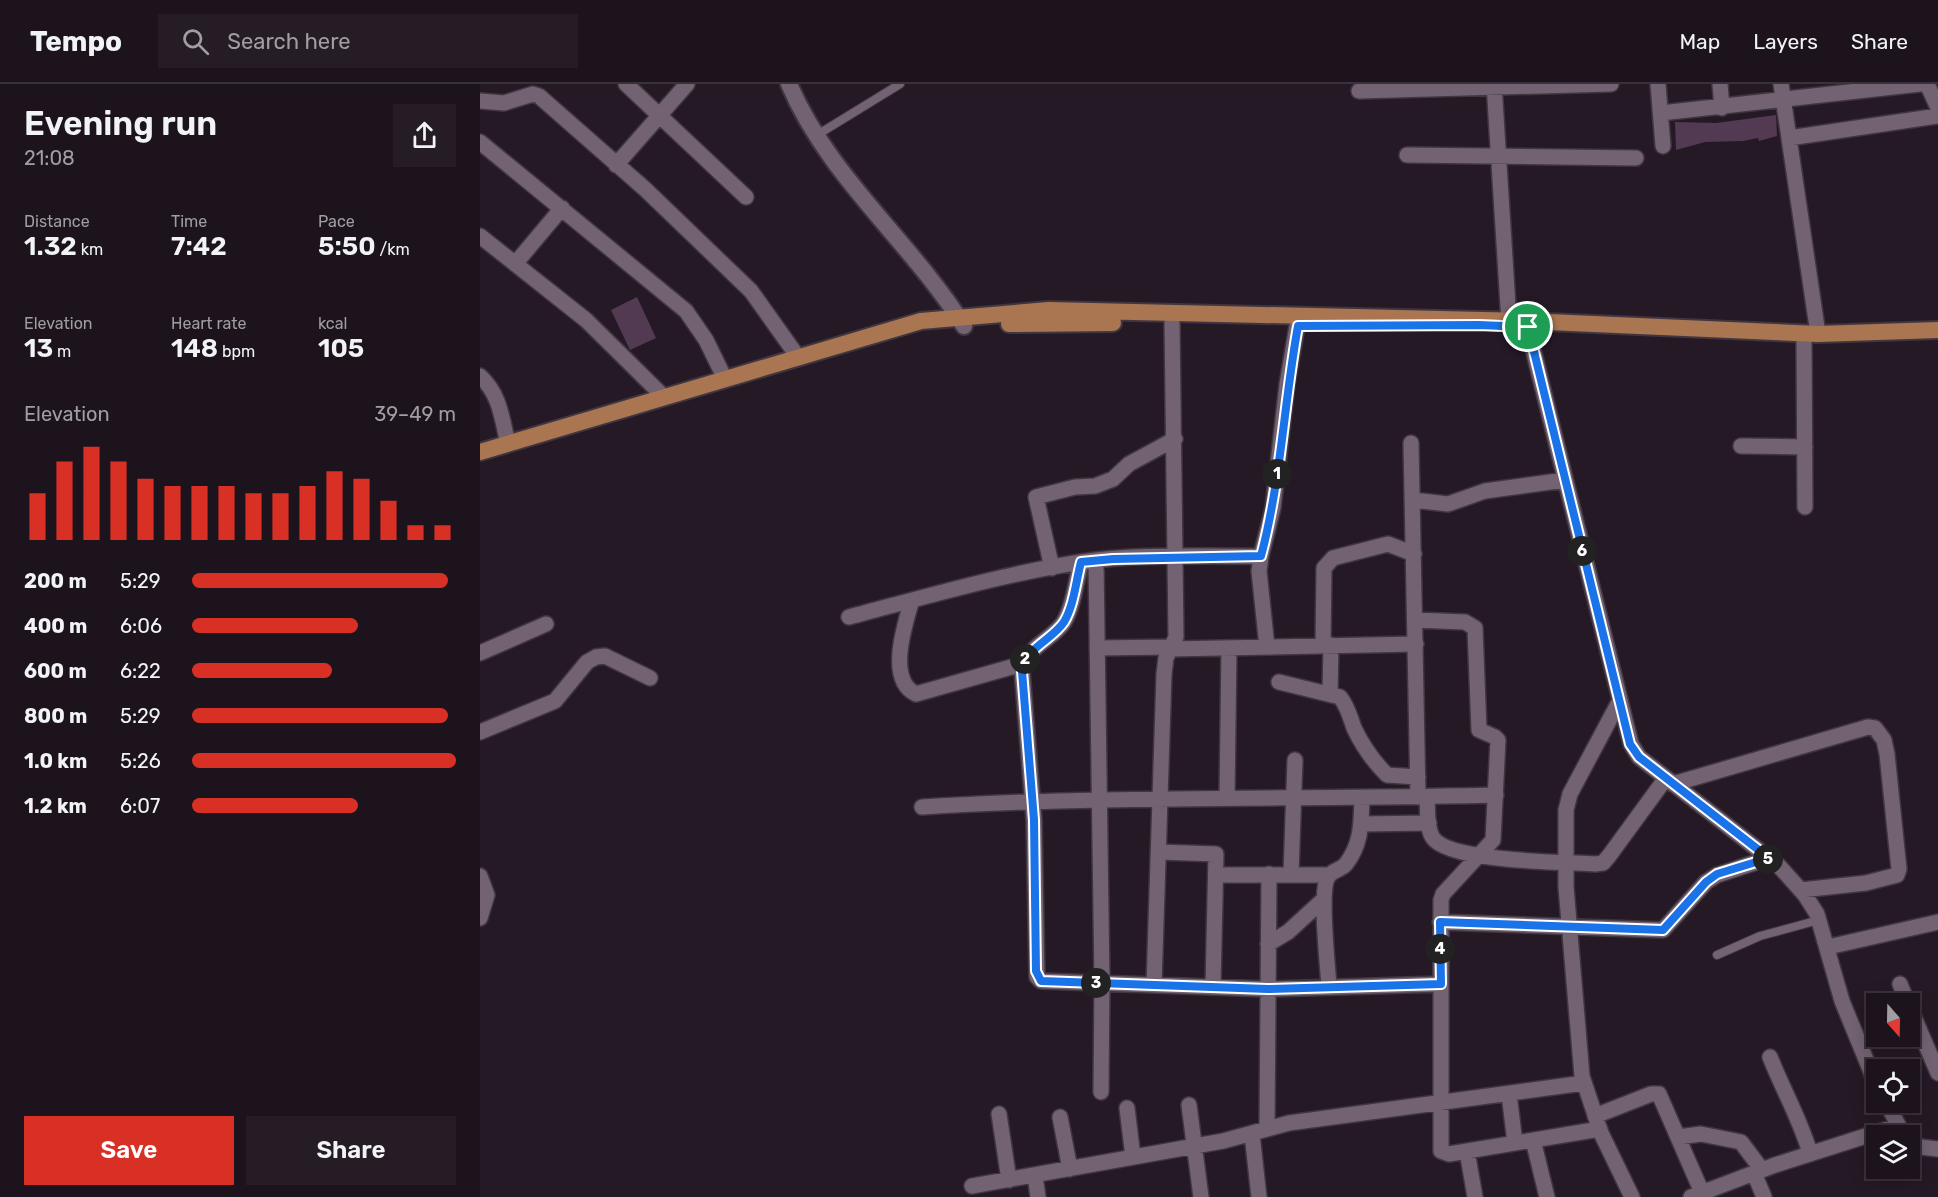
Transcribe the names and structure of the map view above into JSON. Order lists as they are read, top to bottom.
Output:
{
  "north": "bottom",
  "page": {
    "header": "Tempo",
    "search": "Search here",
    "nav": ["Map", "Layers", "Share"],
    "heading": ["Evening run", "21:08"],
    "stats": [
      ["Distance", "1.32 km"],
      ["Time", "7:42"],
      ["Pace", "5:50 /km"],
      ["Elevation", "13 m"],
      ["Heart rate", "148 bpm"],
      ["kcal", "105"]
    ],
    "chart": ["Elevation", "39–49 m"],
    "pins": [
      "1",
      "6",
      "2",
      "5",
      "4",
      "3"
    ],
    "list": [
      {
        "name": "200 m",
        "note": "5:29"
      },
      {
        "name": "400 m",
        "note": "6:06"
      },
      {
        "name": "600 m",
        "note": "6:22"
      },
      {
        "name": "800 m",
        "note": "5:29"
      },
      {
        "name": "1.0 km",
        "note": "5:26"
      },
      {
        "name": "1.2 km",
        "note": "6:07"
      }
    ],
    "buttons": ["Save", "Share"]
  }
}
